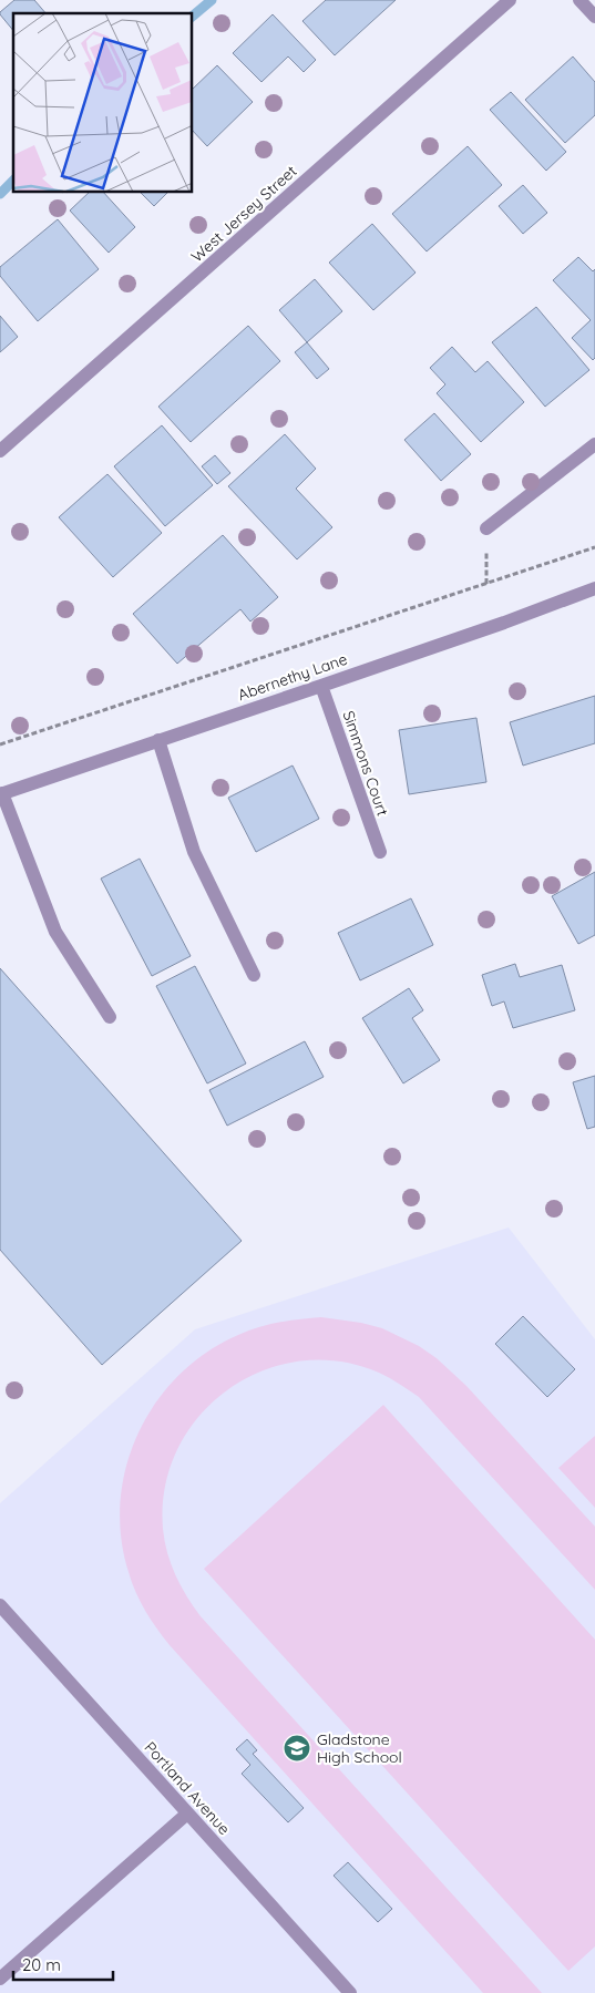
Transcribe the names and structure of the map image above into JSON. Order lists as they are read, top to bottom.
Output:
{
  "streets": {
    "street": [
      "West Jersey Street",
      "Abernethy Lane",
      "Simmons Court",
      "Portland Avenue"
    ]
  },
  "crossings": [
    ["Abernethy Lane", "Simmons Court"]
  ],
  "places": {
    "school or university": ["Gladstone High School"]
  },
  "scale_bar": "20 m"
}
